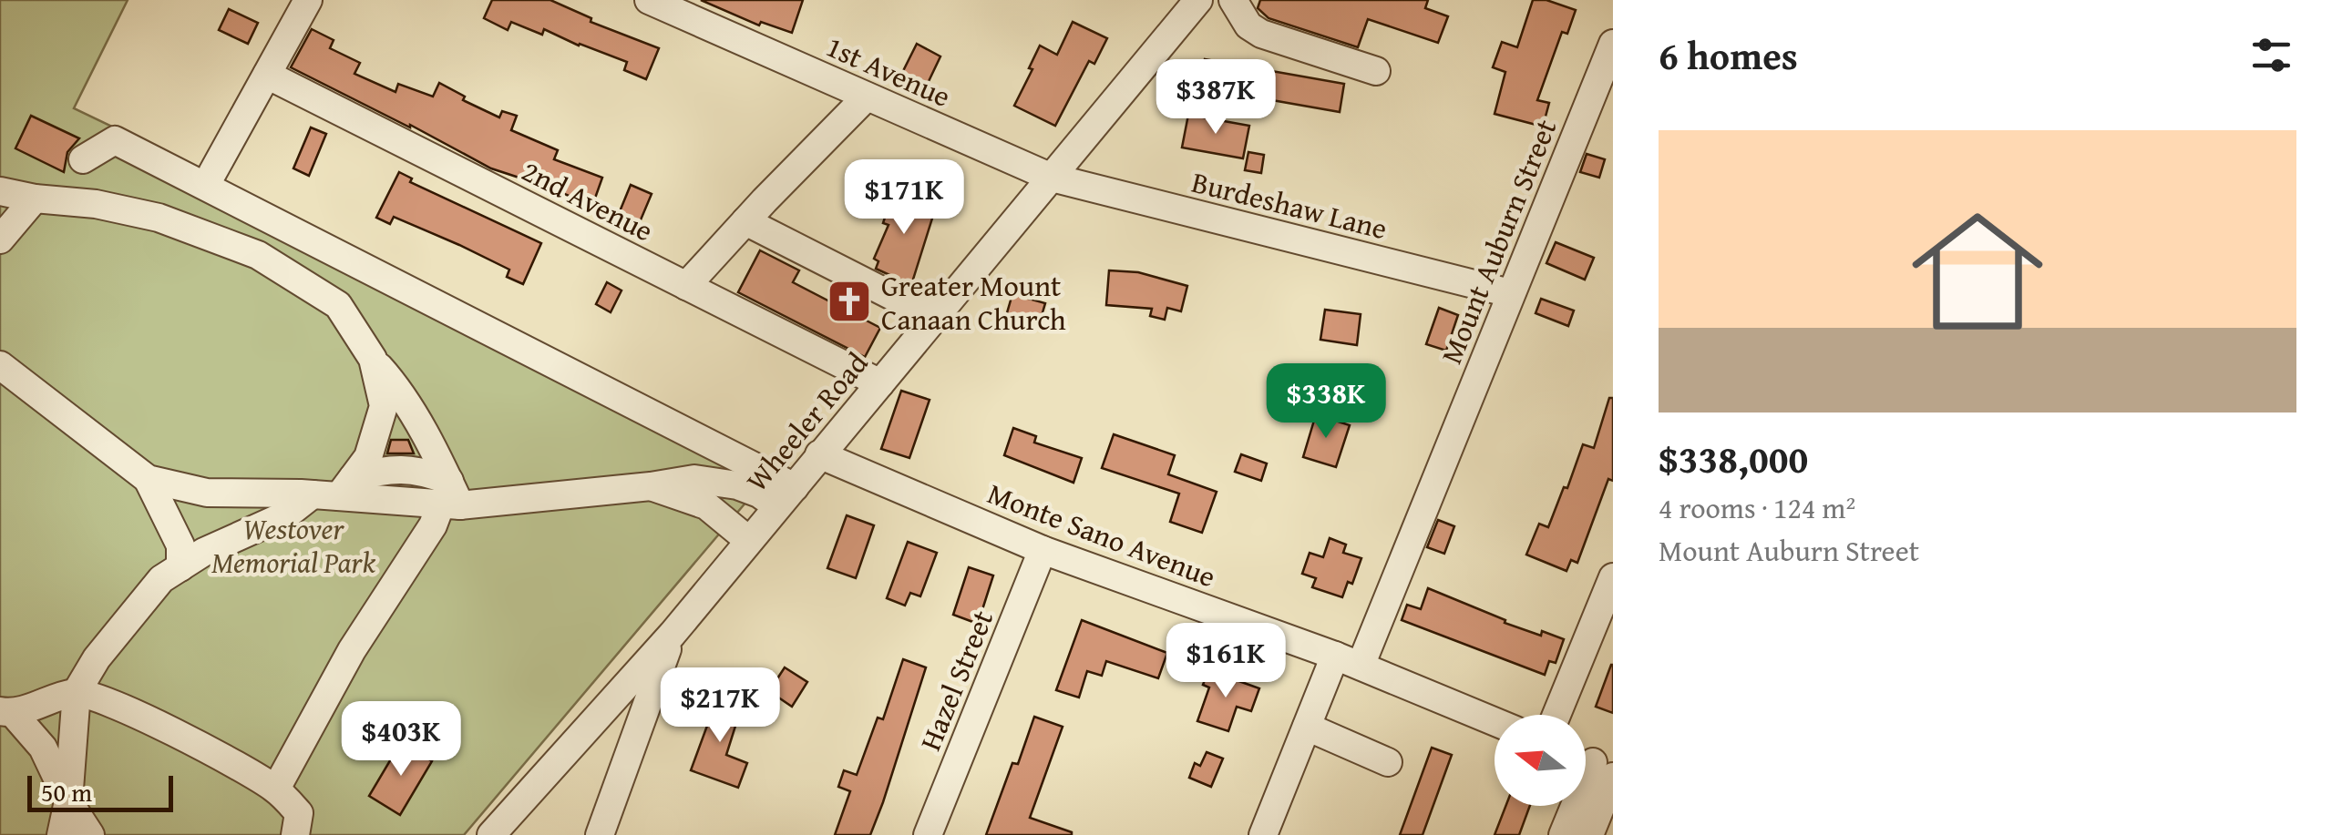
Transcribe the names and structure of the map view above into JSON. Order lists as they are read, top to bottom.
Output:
{
  "streets": {
    "street": [
      "1st Avenue",
      "2nd Avenue",
      "Burdeshaw Lane",
      "Mount Auburn Street",
      "Wheeler Road",
      "Monte Sano Avenue",
      "Hazel Street"
    ]
  },
  "crossings": [
    ["1st Avenue", "Burdeshaw Lane"],
    ["1st Avenue", "Wheeler Road"],
    ["2nd Avenue", "Wheeler Road"],
    ["Burdeshaw Lane", "Mount Auburn Street"],
    ["Burdeshaw Lane", "Wheeler Road"],
    ["Mount Auburn Street", "Monte Sano Avenue"],
    ["Wheeler Road", "Monte Sano Avenue"],
    ["Monte Sano Avenue", "Hazel Street"]
  ],
  "parks": ["Westover Memorial Park"],
  "places": {
    "church": ["Greater Mount Canaan Church"]
  },
  "scale_bar": "50 m",
  "north": "left",
  "page": {
    "heading": "6 homes",
    "price": [
      "$387K",
      "$171K",
      "$338K",
      "$161K",
      "$217K",
      "$403K"
    ],
    "list": [
      {
        "name": "$338,000",
        "note": "4 rooms · 124 m² · Mount Auburn Street"
      }
    ],
    "scale": "50 m"
  }
}
